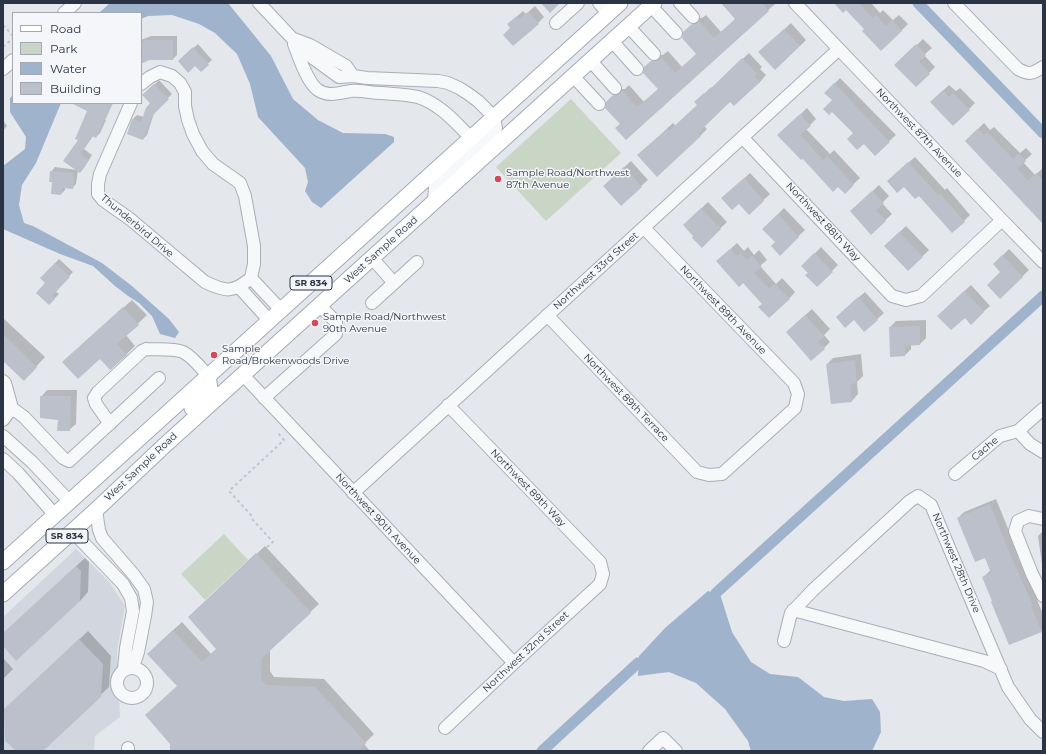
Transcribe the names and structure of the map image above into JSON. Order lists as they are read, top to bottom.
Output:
{
  "streets": {
    "main road": ["West Sample Road", "SR 834"],
    "street": [
      "Northwest 87th Avenue",
      "Northwest 88th Way",
      "Thunderbird Drive",
      "Northwest 33rd Street",
      "Northwest 89th Avenue",
      "Northwest 89th Terrace",
      "Cache",
      "Northwest 89th Way",
      "Northwest 90th Avenue",
      "Northwest 28th Drive",
      "Northwest 32nd Street"
    ]
  },
  "crossings": [
    ["Northwest 87th Avenue", "Northwest 88th Way"],
    ["Northwest 87th Avenue", "Northwest 33rd Street"],
    ["Northwest 88th Way", "Northwest 33rd Street"],
    ["West Sample Road", "Northwest 90th Avenue"],
    ["Northwest 33rd Street", "Northwest 89th Avenue"],
    ["Northwest 33rd Street", "Northwest 89th Terrace"],
    ["Northwest 33rd Street", "Northwest 89th Way"],
    ["Northwest 33rd Street", "Northwest 90th Avenue"],
    ["Northwest 89th Avenue", "Northwest 89th Terrace"],
    ["Northwest 89th Way", "Northwest 32nd Street"],
    ["Northwest 90th Avenue", "Northwest 32nd Street"]
  ],
  "places": ["Sample Road/Northwest 87th Avenue", "Sample Road/Northwest 90th Avenue", "Sample Road/Brokenwoods Drive"],
  "legend": [
    "Road",
    "Park",
    "Water",
    "Building"
  ]
}
